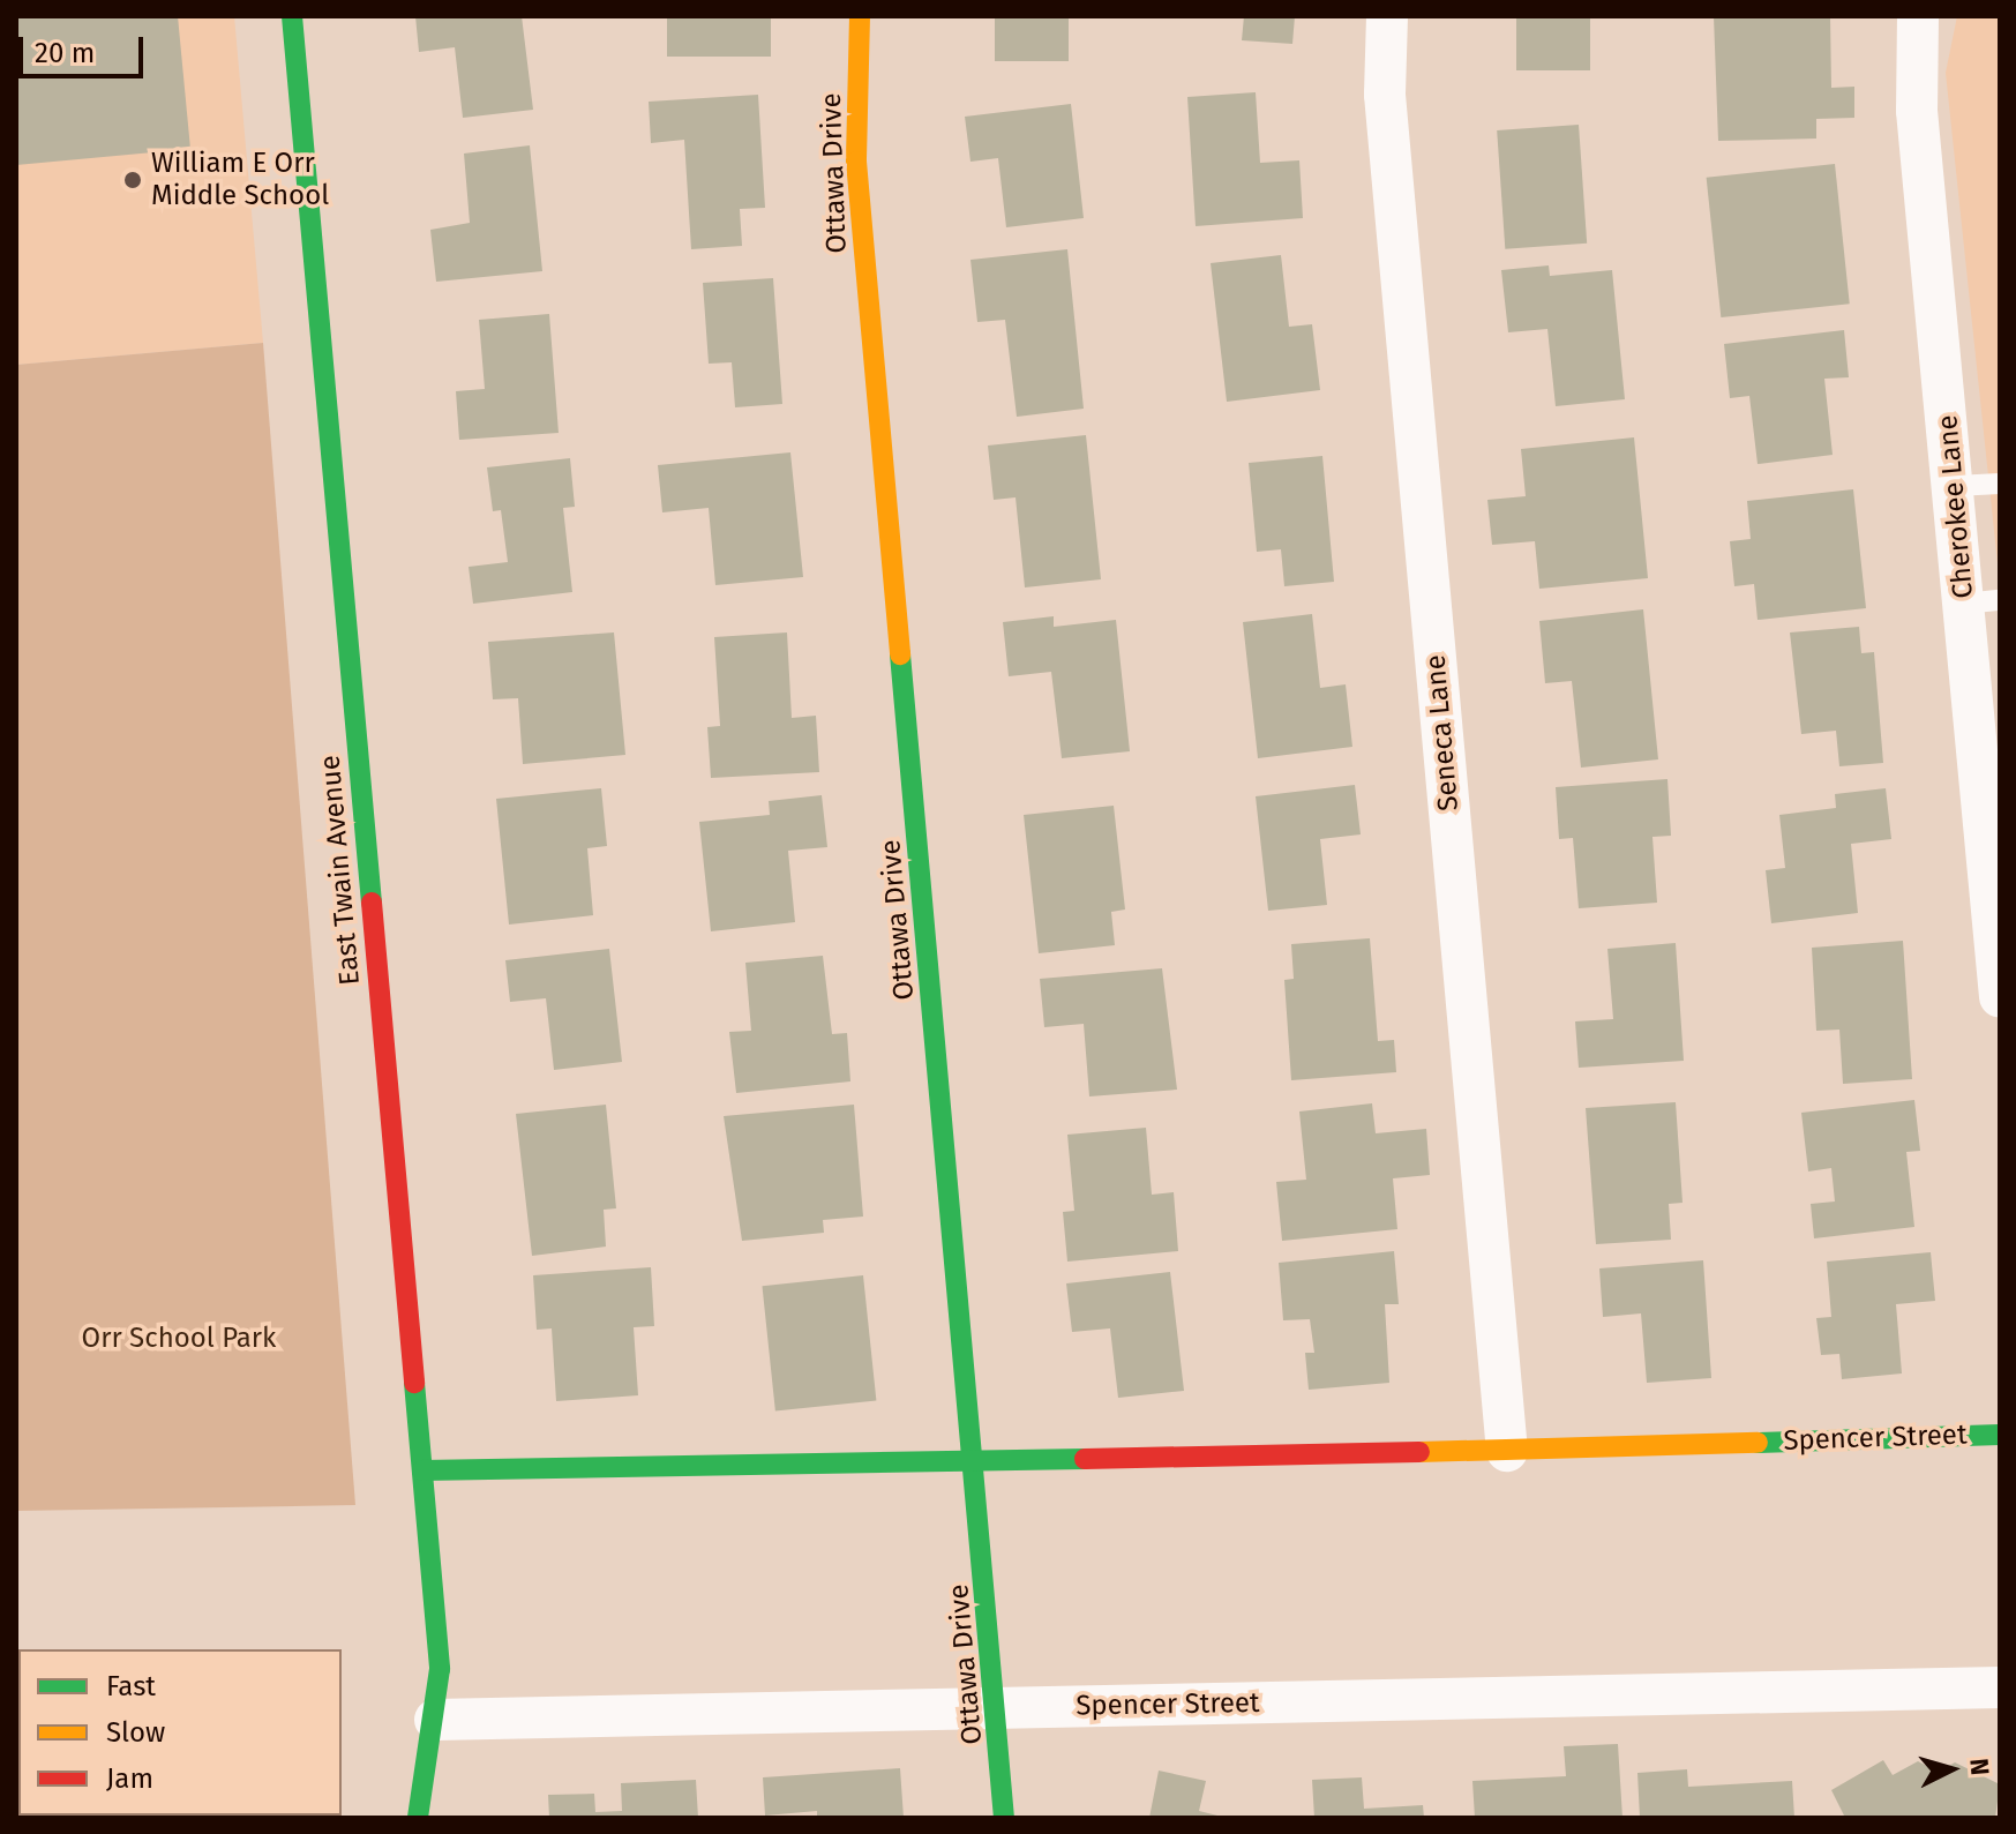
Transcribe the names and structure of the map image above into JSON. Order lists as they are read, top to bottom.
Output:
{
  "streets": {
    "street": [
      "Ottawa Drive",
      "Cherokee Lane",
      "Seneca Lane",
      "East Twain Avenue",
      "Spencer Street"
    ]
  },
  "crossings": [
    ["Ottawa Drive", "Spencer Street"],
    ["Seneca Lane", "Spencer Street"],
    ["East Twain Avenue", "Spencer Street"]
  ],
  "parks": ["Orr School Park"],
  "places": ["William E Orr Middle School"],
  "legend": ["Fast", "Slow", "Jam"],
  "scale_bar": "20 m",
  "north": "right"
}
